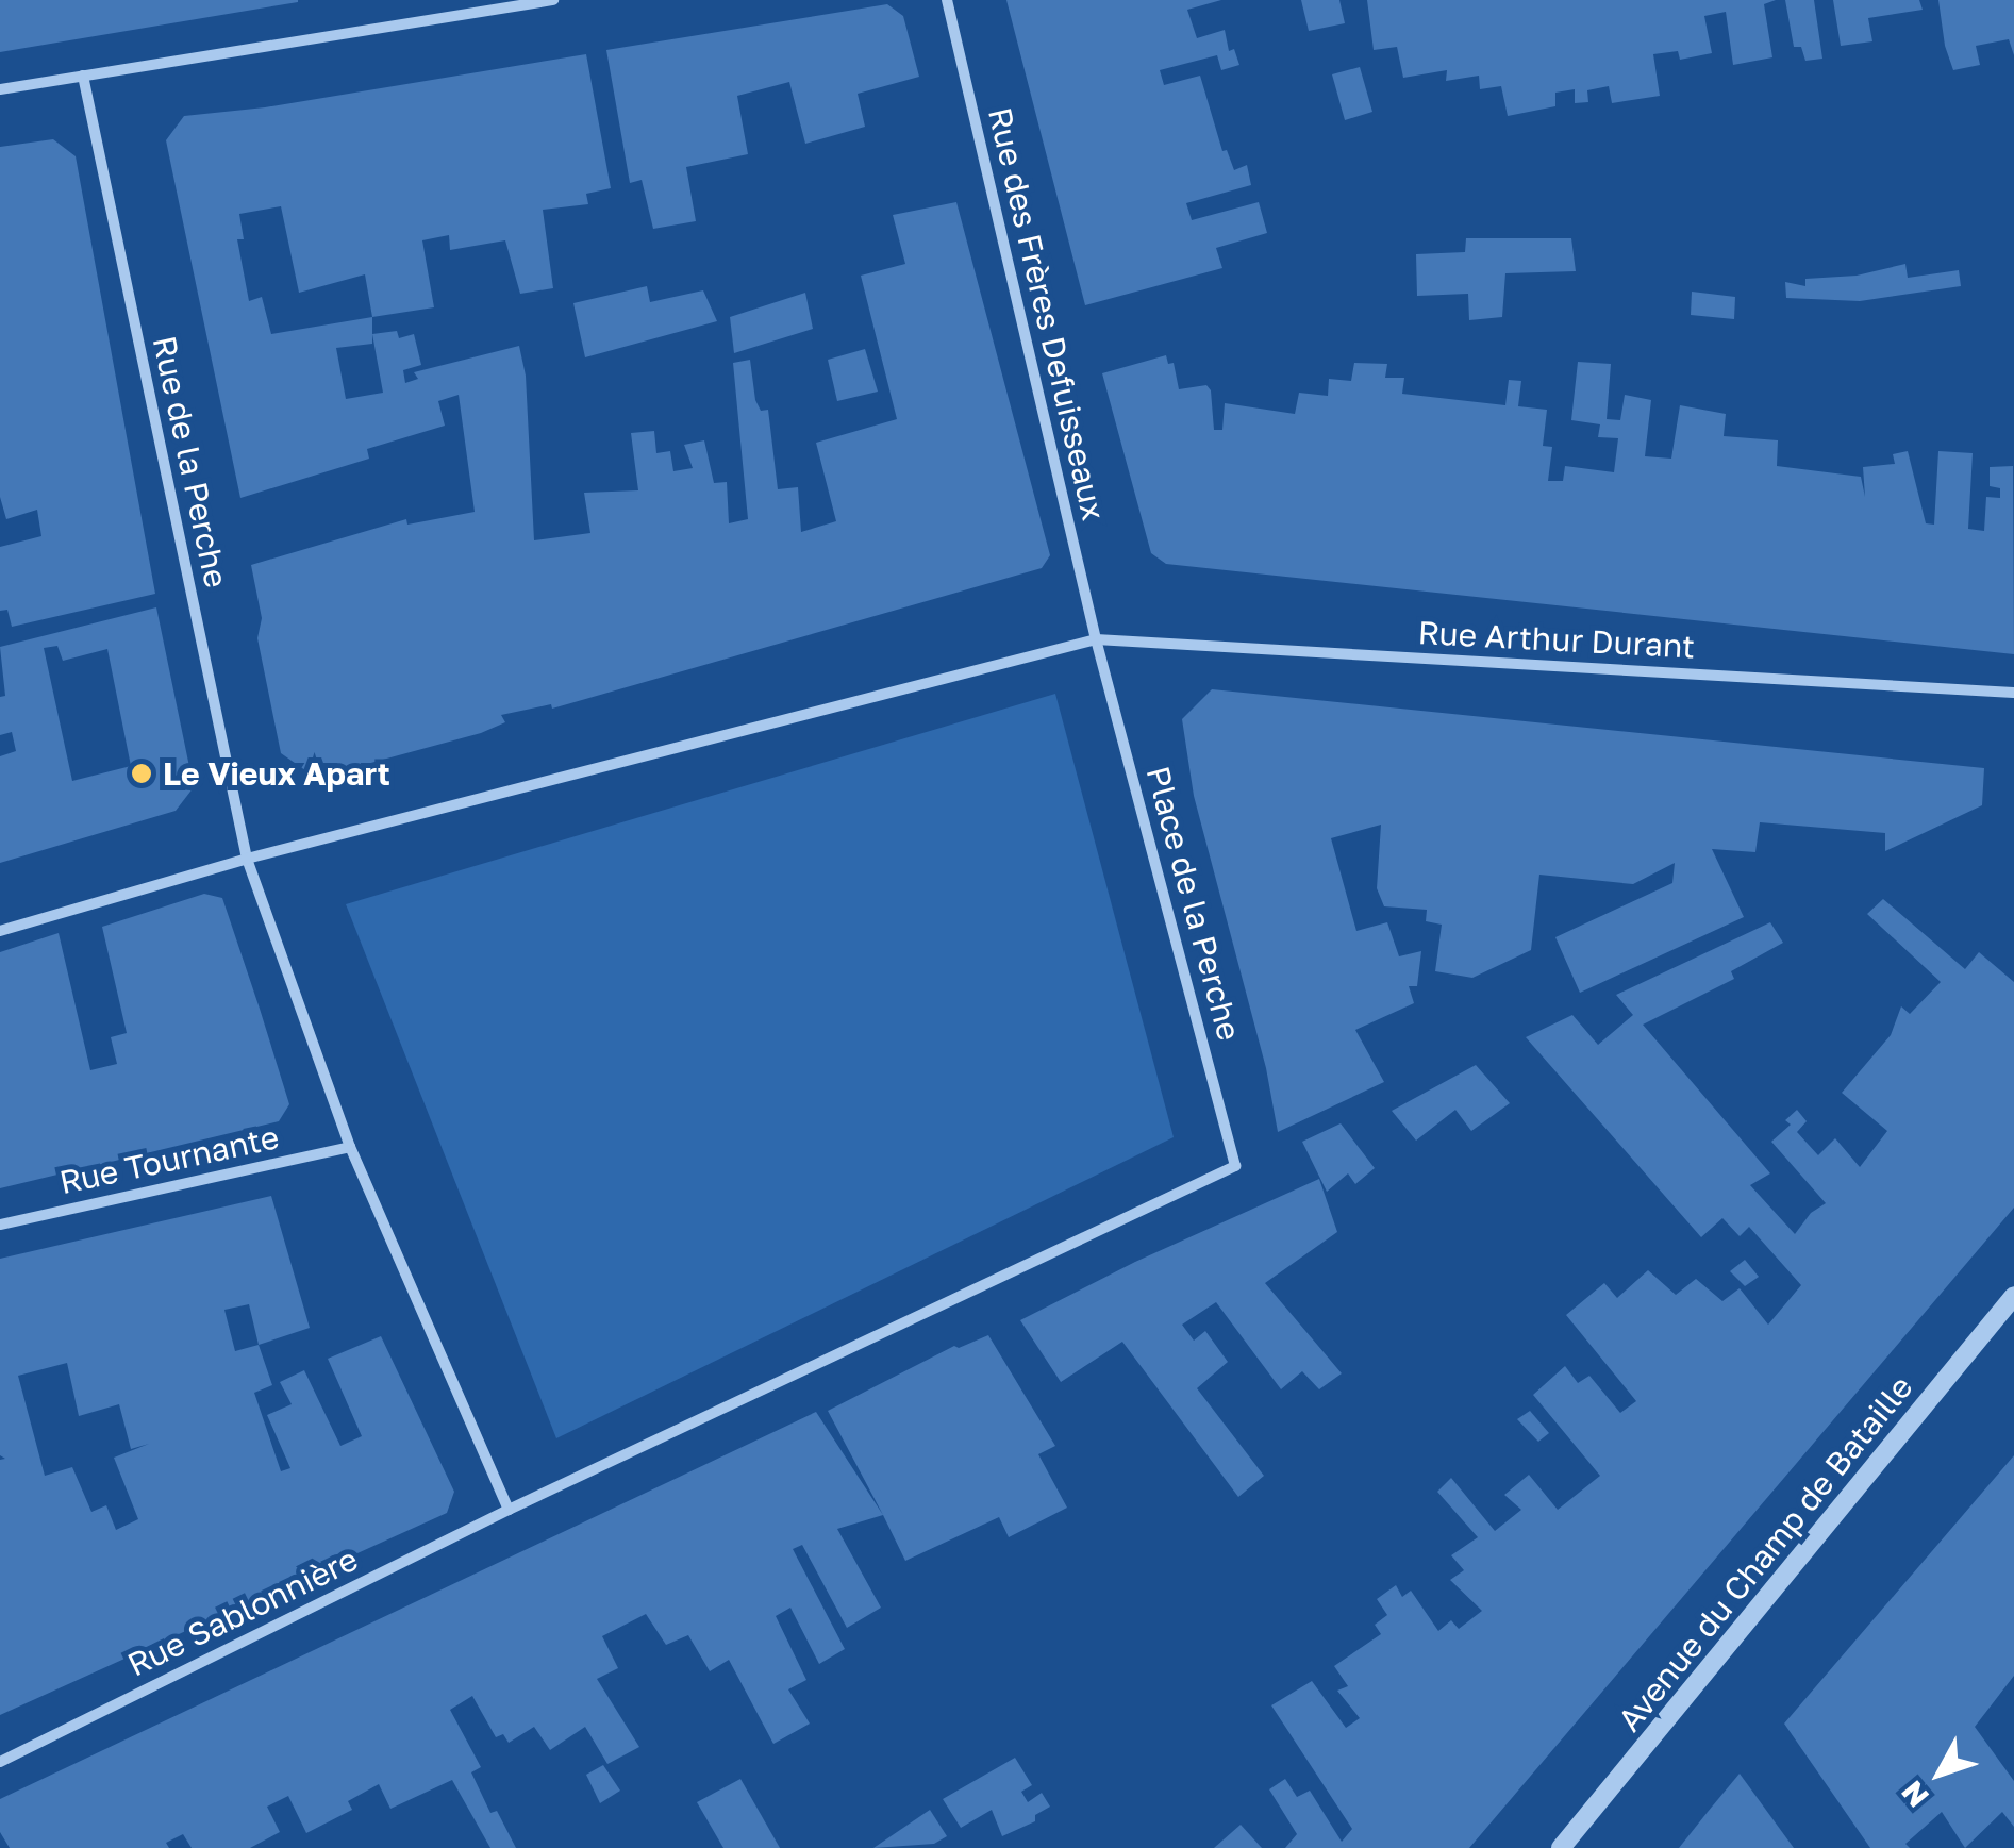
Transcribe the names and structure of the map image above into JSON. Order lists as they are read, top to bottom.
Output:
{
  "streets": {
    "street": [
      "Rue des Frères Defuisseaux",
      "Rue de la Perche",
      "Rue Arthur Durant",
      "Place de la Perche",
      "Rue Tournante",
      "Avenue du Champ de Bataille",
      "Rue Sablonnière"
    ]
  },
  "crossings": [
    ["Rue des Frères Defuisseaux", "Rue Arthur Durant"],
    ["Rue des Frères Defuisseaux", "Place de la Perche"],
    ["Rue Arthur Durant", "Place de la Perche"],
    ["Place de la Perche", "Rue Sablonnière"]
  ],
  "places": ["Le Vieux Apart"],
  "north": "bottom left"
}
